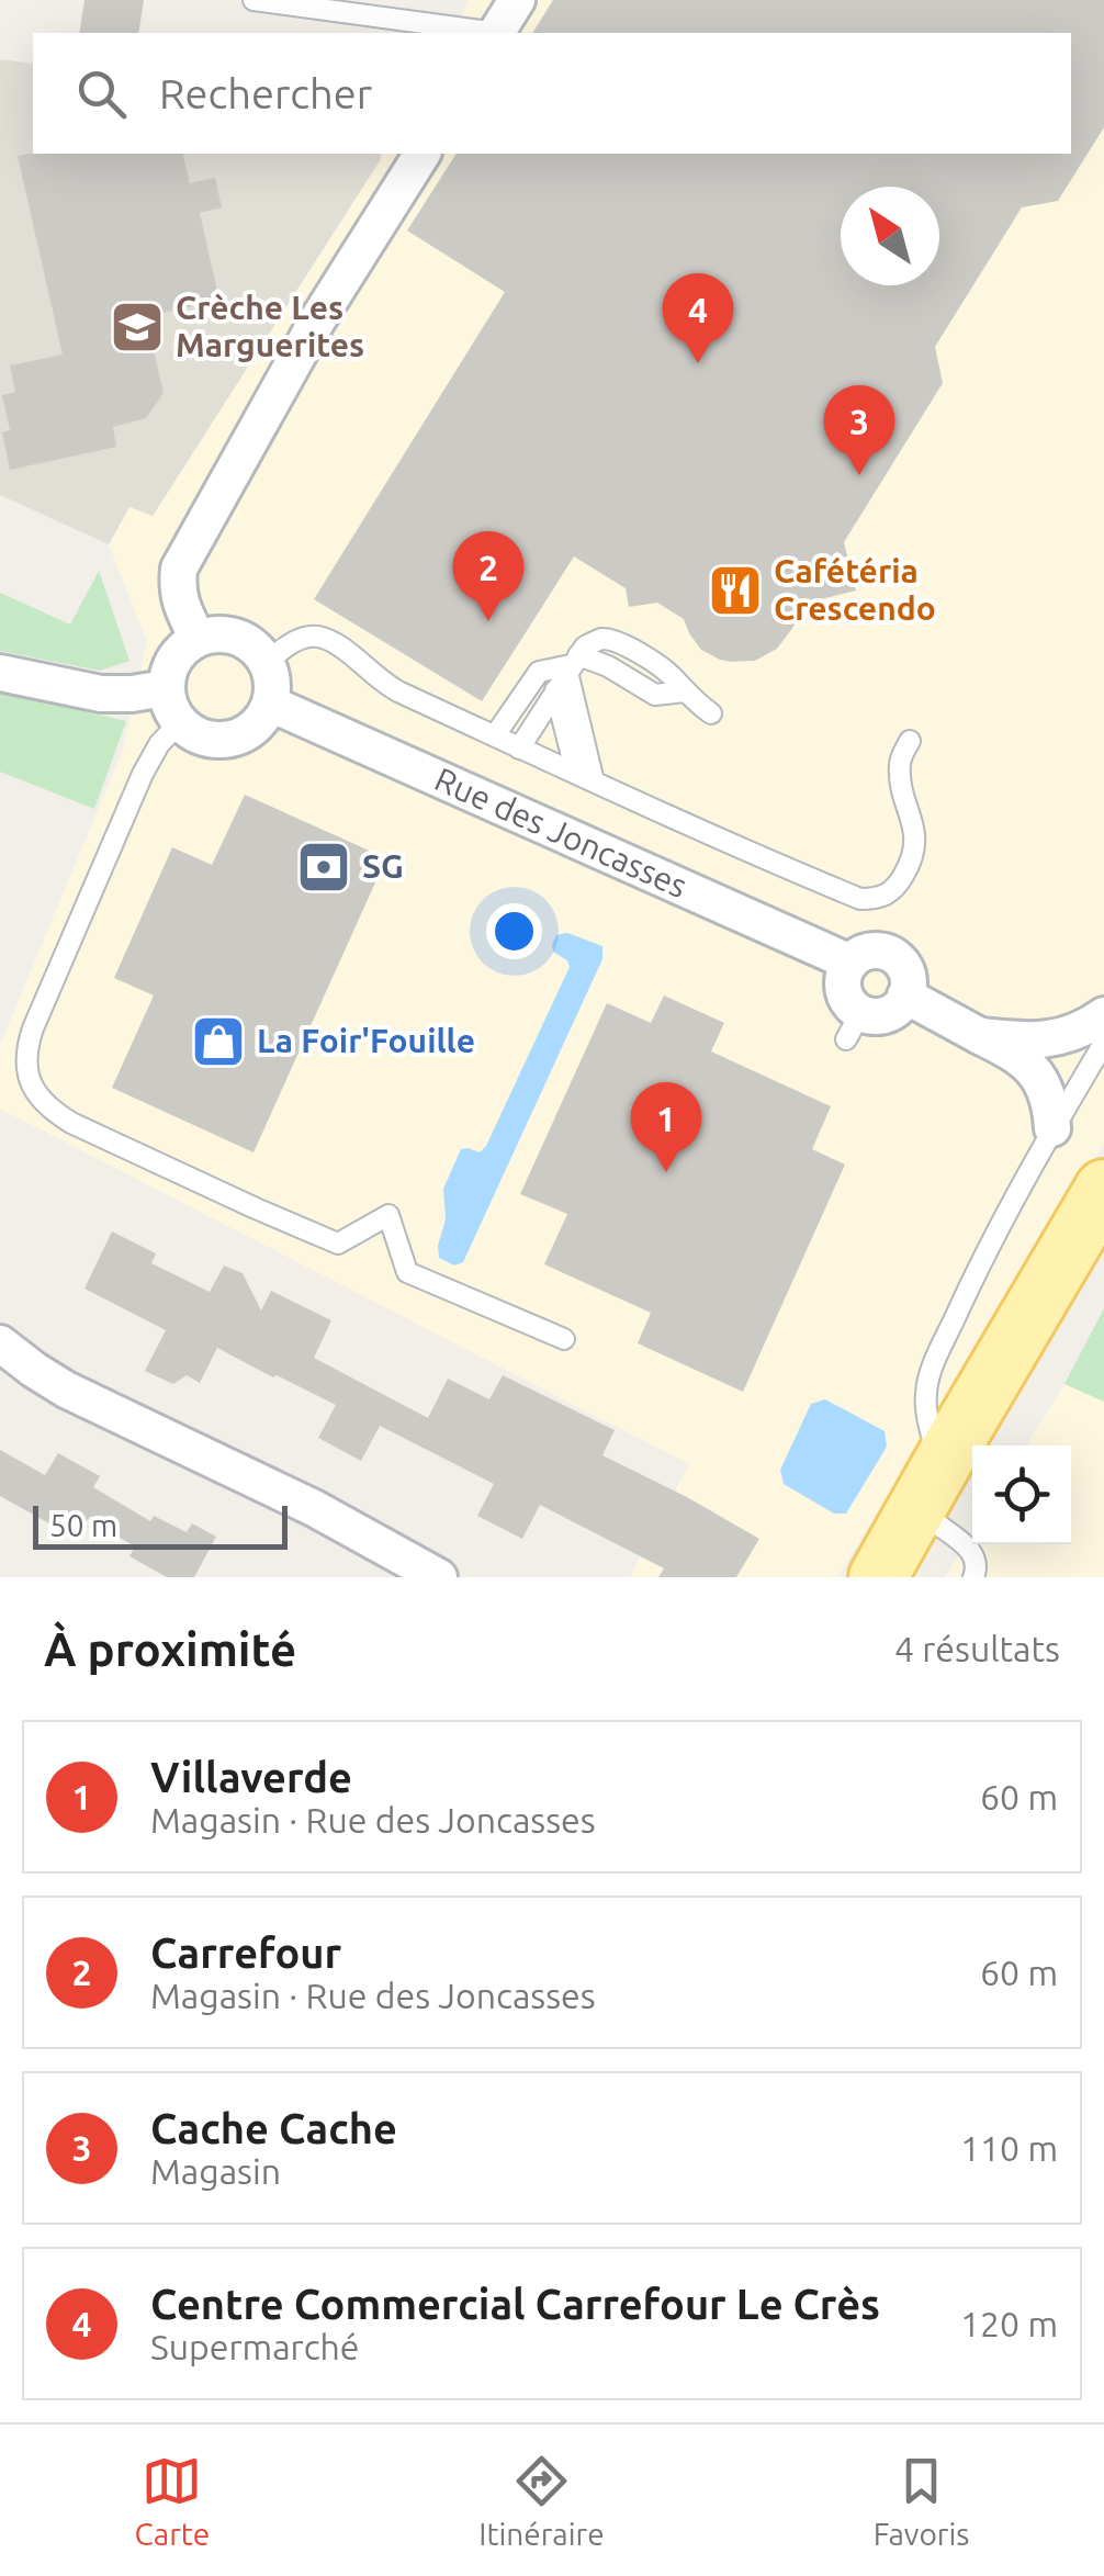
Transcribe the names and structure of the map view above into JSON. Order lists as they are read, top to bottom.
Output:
{
  "streets": {
    "street": ["Rue des Joncasses"]
  },
  "places": {
    "school or university": ["Crèche Les Marguerites"],
    "restaurant": ["Cafétéria Crescendo"],
    "bank": ["SG"],
    "shop": ["La Foir'Fouille"]
  },
  "scale_bar": "50 m",
  "north": "top left",
  "page": {
    "search": "Rechercher",
    "pins": [
      "4",
      "3",
      "2",
      "1"
    ],
    "scale": "50 m",
    "heading": ["À proximité", "4 résultats"],
    "list": [
      {
        "mark": "1",
        "name": "Villaverde",
        "note": "Magasin · Rue des Joncasses",
        "value": "60 m"
      },
      {
        "mark": "2",
        "name": "Carrefour",
        "note": "Magasin · Rue des Joncasses",
        "value": "60 m"
      },
      {
        "mark": "3",
        "name": "Cache Cache",
        "note": "Magasin",
        "value": "110 m"
      },
      {
        "mark": "4",
        "name": "Centre Commercial Carrefour Le Crès",
        "note": "Supermarché",
        "value": "120 m"
      }
    ],
    "nav": ["Carte", "Itinéraire", "Favoris"]
  }
}
